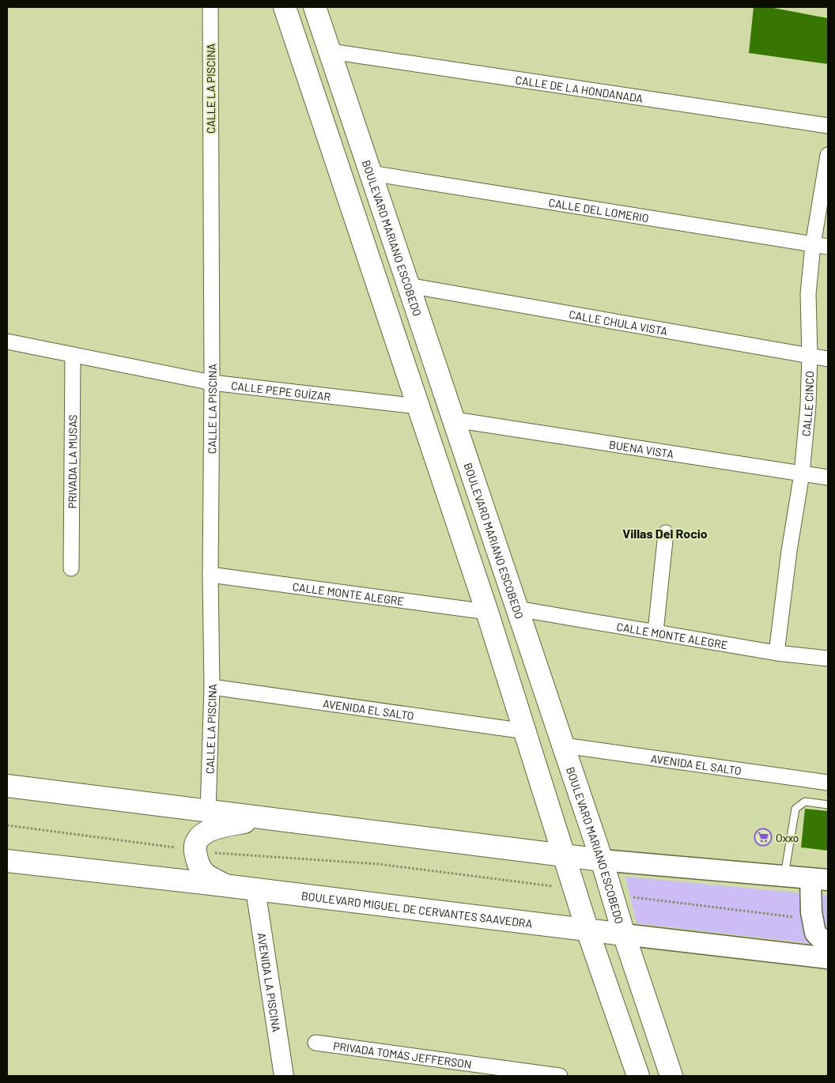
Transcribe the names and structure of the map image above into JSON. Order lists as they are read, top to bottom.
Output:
{
  "streets": {
    "main road": ["BOULEVARD MARIANO ESCOBEDO", "BOULEVARD MIGUEL DE CERVANTES SAAVEDRA"],
    "street": [
      "CALLE LA PISCINA",
      "CALLE DE LA HONDANADA",
      "CALLE DEL LOMERIO",
      "CALLE CHULA VISTA",
      "CALLE PEPE GUÍZAR",
      "CALLE CINCO",
      "BUENA VISTA",
      "PRIVADA LA MUSAS",
      "CALLE MONTE ALEGRE",
      "AVENIDA EL SALTO",
      "AVENIDA LA PISCINA",
      "PRIVADA TOMÁS JEFFERSON"
    ]
  },
  "crossings": [
    ["CALLE LA PISCINA", "CALLE PEPE GUÍZAR"],
    ["CALLE LA PISCINA", "CALLE MONTE ALEGRE"],
    ["CALLE LA PISCINA", "AVENIDA EL SALTO"],
    ["CALLE DE LA HONDANADA", "BOULEVARD MARIANO ESCOBEDO"],
    ["CALLE DEL LOMERIO", "BOULEVARD MARIANO ESCOBEDO"],
    ["CALLE DEL LOMERIO", "CALLE CINCO"],
    ["BOULEVARD MARIANO ESCOBEDO", "CALLE CHULA VISTA"],
    ["BOULEVARD MARIANO ESCOBEDO", "BUENA VISTA"],
    ["BOULEVARD MARIANO ESCOBEDO", "CALLE MONTE ALEGRE"],
    ["BOULEVARD MARIANO ESCOBEDO", "AVENIDA EL SALTO"],
    ["BOULEVARD MARIANO ESCOBEDO", "BOULEVARD MIGUEL DE CERVANTES SAAVEDRA"],
    ["CALLE CHULA VISTA", "CALLE CINCO"],
    ["CALLE PEPE GUÍZAR", "PRIVADA LA MUSAS"],
    ["CALLE CINCO", "BUENA VISTA"],
    ["CALLE CINCO", "CALLE MONTE ALEGRE"],
    ["BOULEVARD MIGUEL DE CERVANTES SAAVEDRA", "AVENIDA LA PISCINA"]
  ],
  "districts": ["Villas Del Rocio"],
  "places": {
    "supermarket": ["Oxxo"]
  }
}
